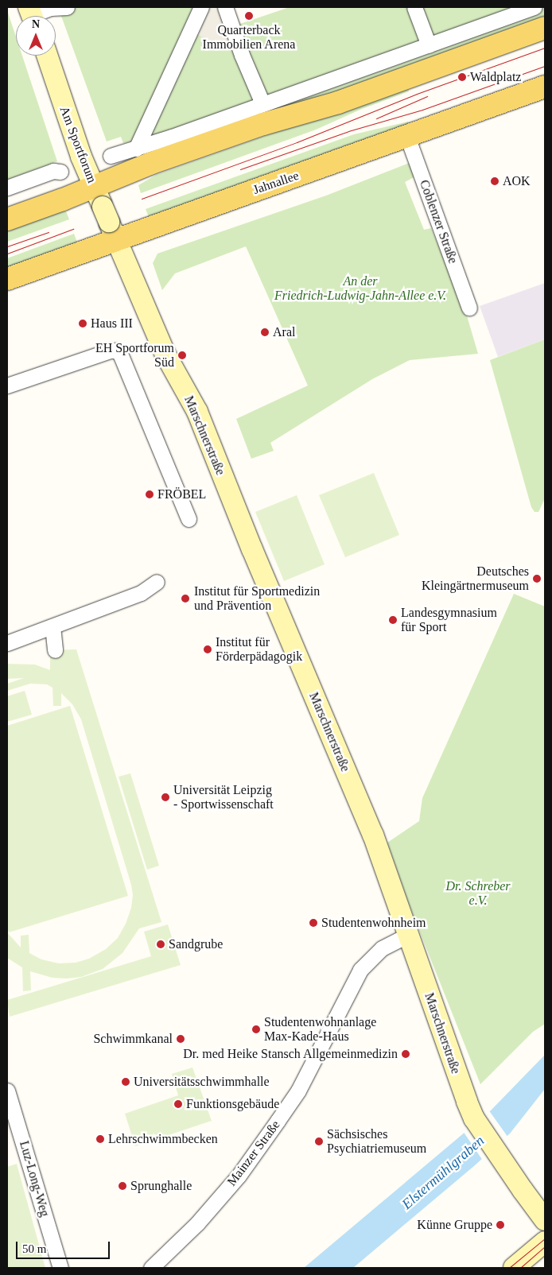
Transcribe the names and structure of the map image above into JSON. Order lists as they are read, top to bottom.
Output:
{
  "streets": {
    "main road": ["Am Sportforum", "Jahnallee", "Marschnerstraße"],
    "street": ["Coblenzer Straße", "Mainzer Straße", "Luz-Long-Weg"]
  },
  "crossings": [
    ["Am Sportforum", "Jahnallee"],
    ["Am Sportforum", "Marschnerstraße"],
    ["Jahnallee", "Coblenzer Straße"],
    ["Jahnallee", "Marschnerstraße"],
    ["Marschnerstraße", "Mainzer Straße"]
  ],
  "water": ["Elstermühlgraben"],
  "parks": ["An der Friedrich-Ludwig-Jahn-Allee e.V.", "Dr. Schreber e.V."],
  "places": [
    "Quarterback Immobilien Arena",
    "Waldplatz",
    "AOK",
    "Haus III",
    "Aral",
    "EH Sportforum Süd",
    "FRÖBEL",
    "Deutsches Kleingärtnermuseum",
    "Institut für Sportmedizin und Prävention",
    "Landesgymnasium für Sport",
    "Institut für Förderpädagogik",
    "Universität Leipzig - Sportwissenschaft",
    "Studentenwohnheim",
    "Sandgrube",
    "Studentenwohnanlage Max-Kade-Haus",
    "Schwimmkanal",
    "Dr. med Heike Stansch Allgemeinmedizin",
    "Universitätsschwimmhalle",
    "Funktionsgebäude",
    "Lehrschwimmbecken",
    "Sächsisches Psychiatriemuseum",
    "Sprunghalle",
    "Künne Gruppe"
  ],
  "scale_bar": "50 m",
  "north": "top"
}
